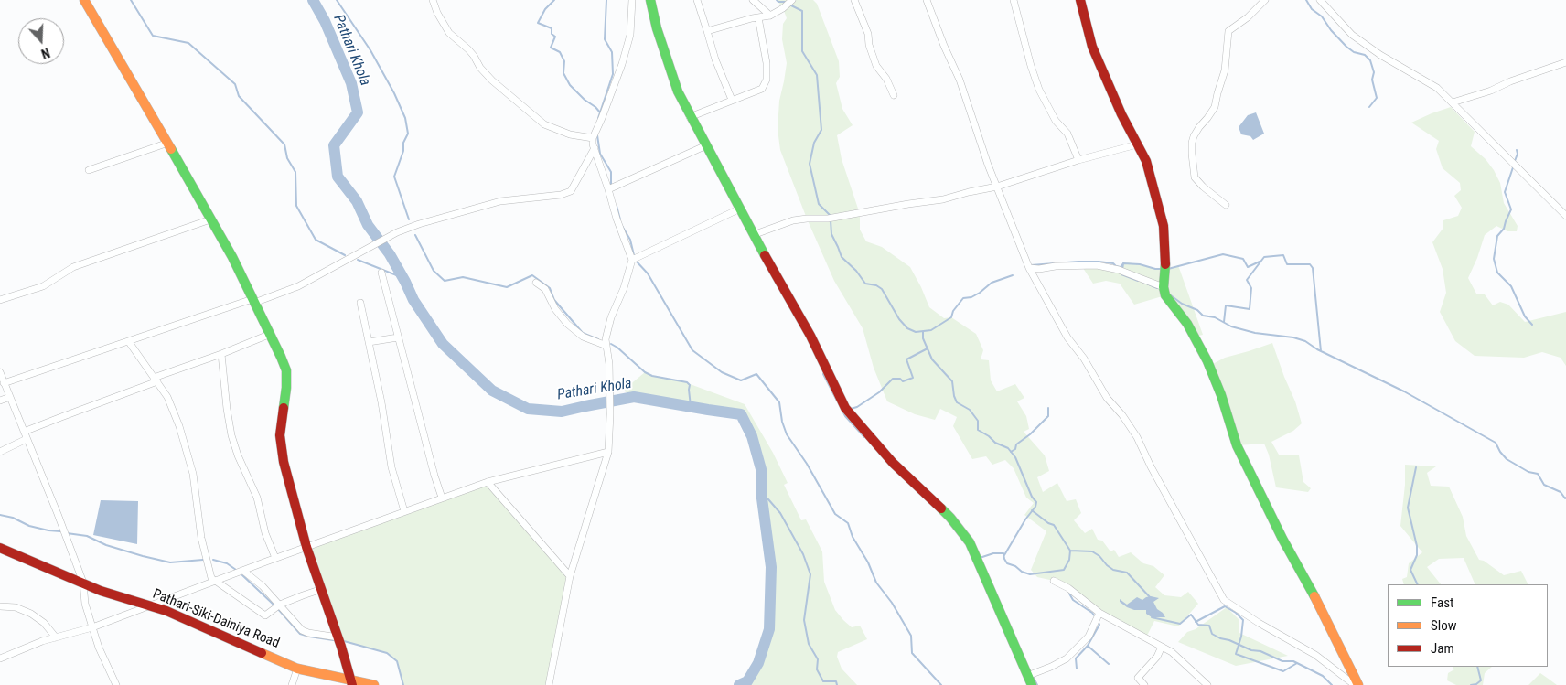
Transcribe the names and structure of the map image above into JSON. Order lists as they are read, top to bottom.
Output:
{
  "streets": {
    "street": ["Pathari-Siki-Dainiya Road"]
  },
  "water": ["Pathari Khola"],
  "legend": ["Fast", "Slow", "Jam"],
  "north": "bottom"
}
